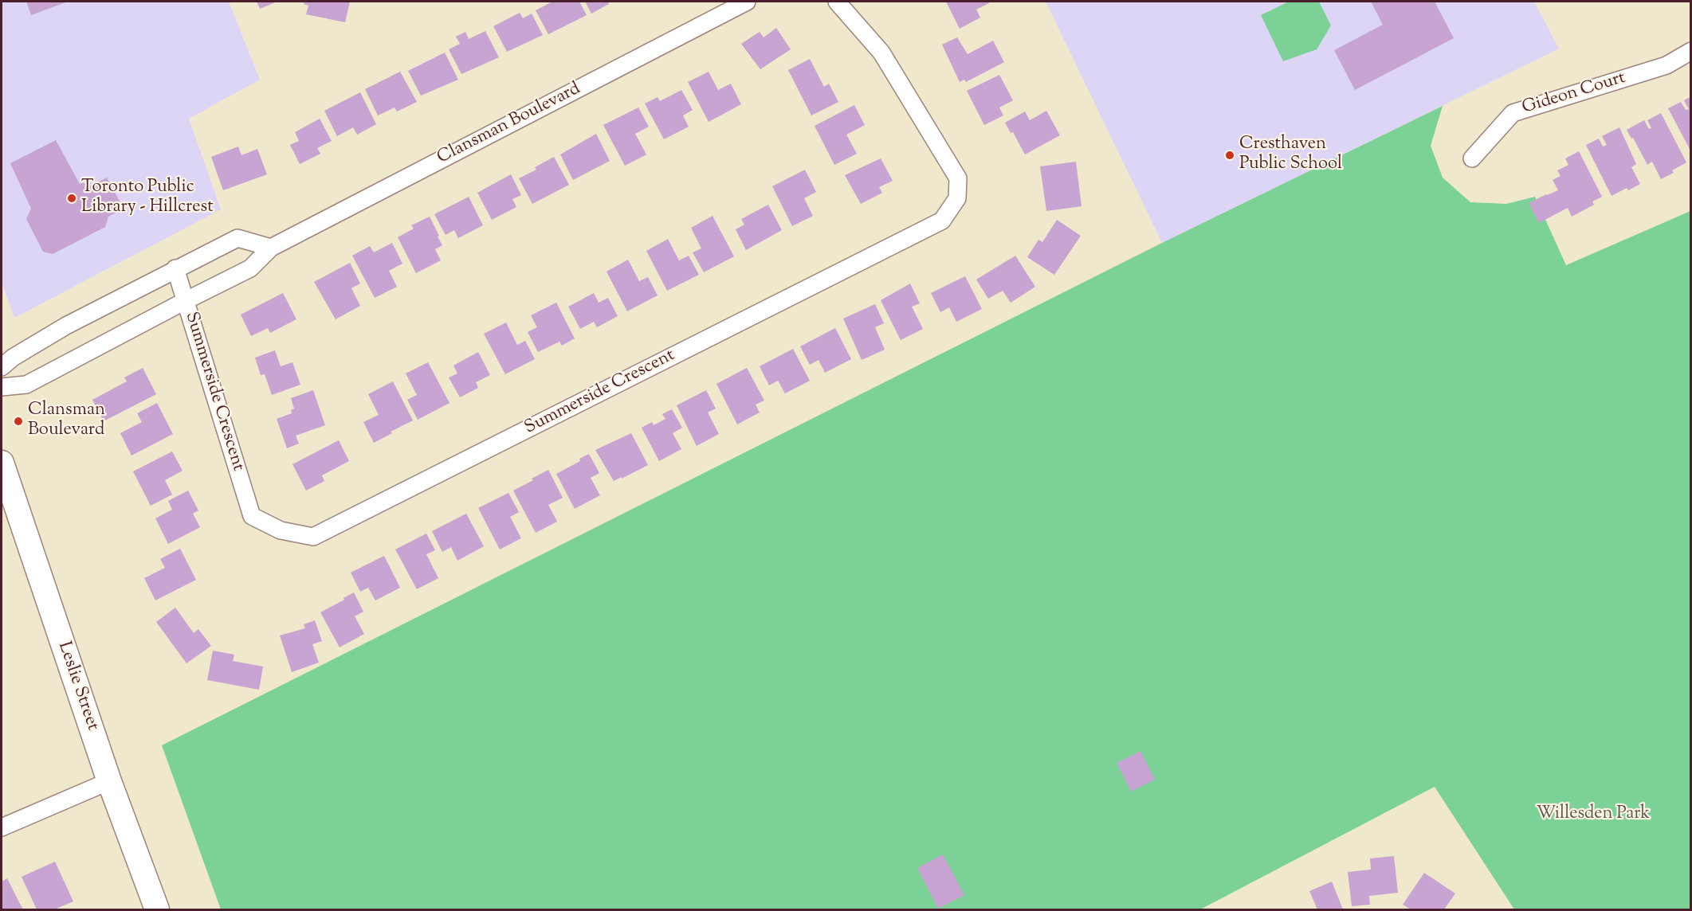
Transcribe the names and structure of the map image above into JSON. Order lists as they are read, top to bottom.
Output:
{
  "streets": {
    "main road": ["Leslie Street"],
    "street": ["Gideon Court", "Clansman Boulevard", "Summerside Crescent"]
  },
  "crossings": [
    ["Clansman Boulevard", "Summerside Crescent"]
  ],
  "parks": ["Willesden Park"],
  "places": ["Cresthaven Public School", "Toronto Public Library - Hillcrest", "Clansman Boulevard"]
}
